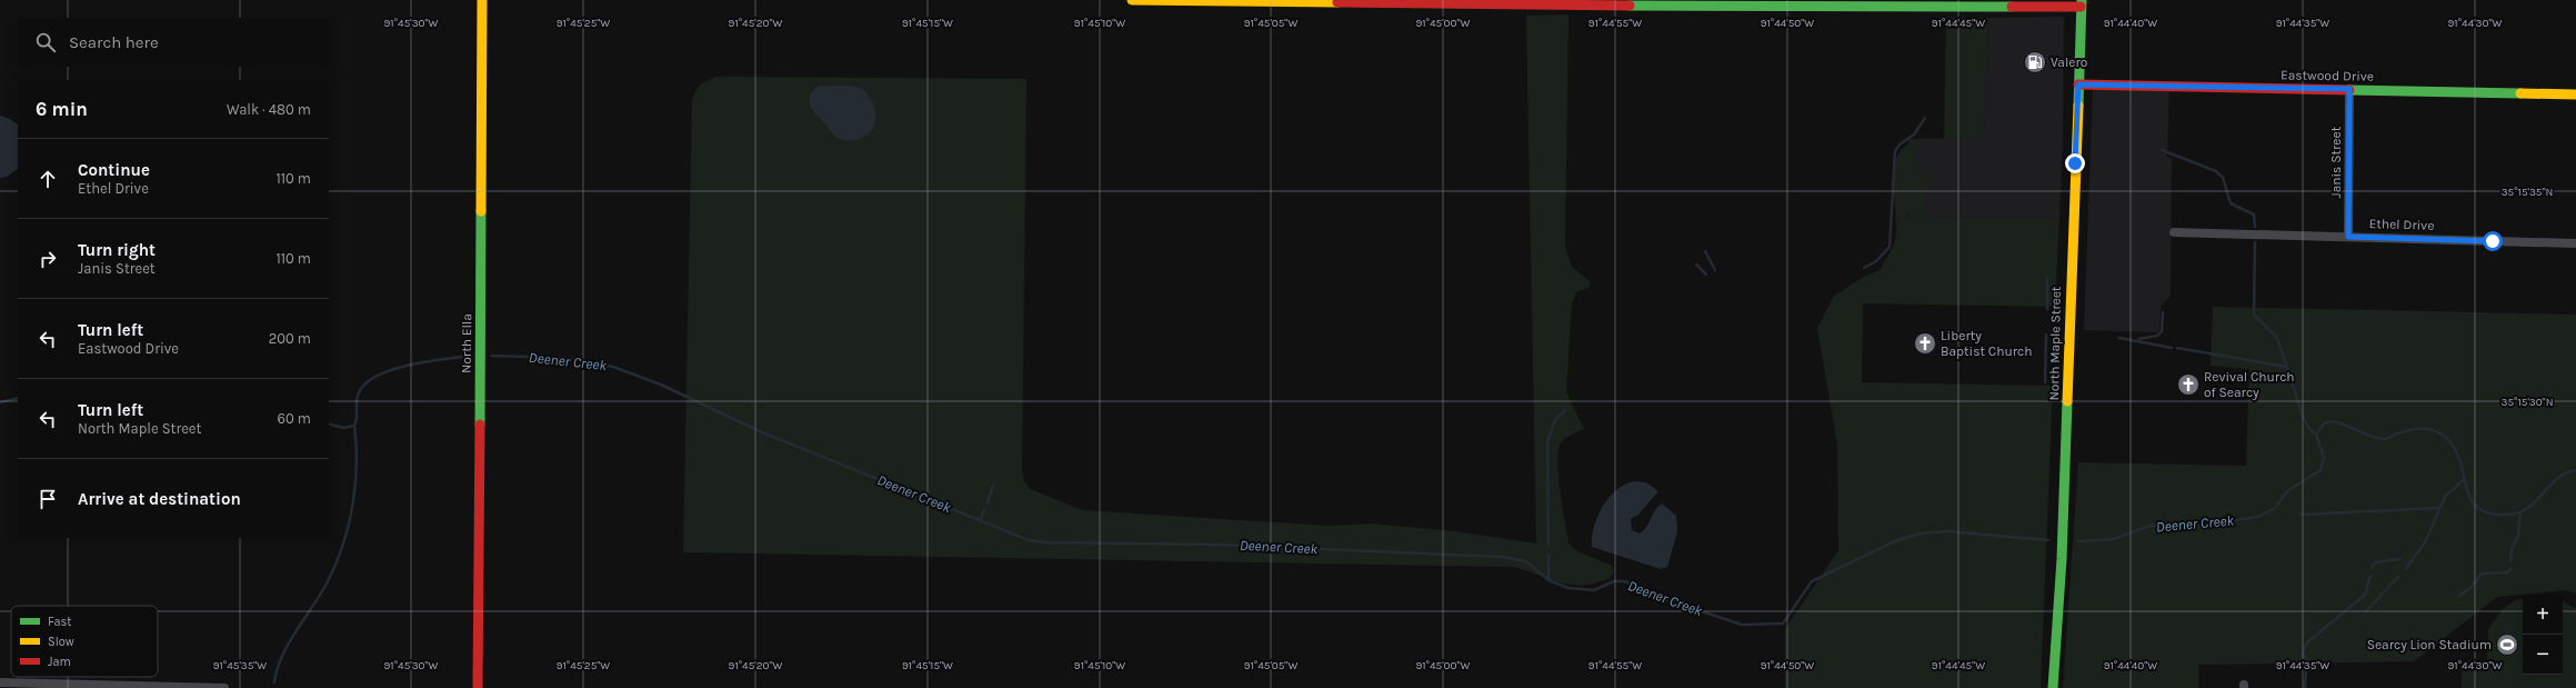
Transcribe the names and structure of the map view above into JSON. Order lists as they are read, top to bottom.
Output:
{
  "streets": {
    "street": [
      "Eastwood Drive",
      "Janis Street",
      "Ethel Drive",
      "North Ella",
      "North Maple Street"
    ]
  },
  "crossings": [
    ["Eastwood Drive", "Janis Street"],
    ["Eastwood Drive", "North Maple Street"],
    ["Janis Street", "Ethel Drive"]
  ],
  "water": ["Deener Creek"],
  "places": {
    "fuel station": ["Valero"],
    "church": ["Liberty Baptist Church", "Revival Church of Searcy"],
    "sports": ["Searcy Lion Stadium"]
  },
  "legend": ["Fast", "Slow", "Jam"],
  "page": {
    "search": "Search here",
    "heading": ["6 min", "Walk · 480 m"],
    "list": [
      ["Continue", "Ethel Drive", "110 m"],
      ["Turn right", "Janis Street", "110 m"],
      ["Turn left", "Eastwood Drive", "200 m"],
      ["Turn left", "North Maple Street", "60 m"],
      "Arrive at destination"
    ],
    "map_buttons": ["+", "−"]
  },
  "coordinates": [
    "91°45'30\"W",
    "91°45'25\"W",
    "91°45'20\"W",
    "91°45'15\"W",
    "91°45'10\"W",
    "91°45'05\"W",
    "91°45'00\"W",
    "91°44'55\"W",
    "91°44'50\"W",
    "91°44'45\"W",
    "91°44'40\"W",
    "91°44'35\"W",
    "91°44'30\"W",
    "35°15'35\"N",
    "35°15'30\"N",
    "91°45'35\"W"
  ]
}
